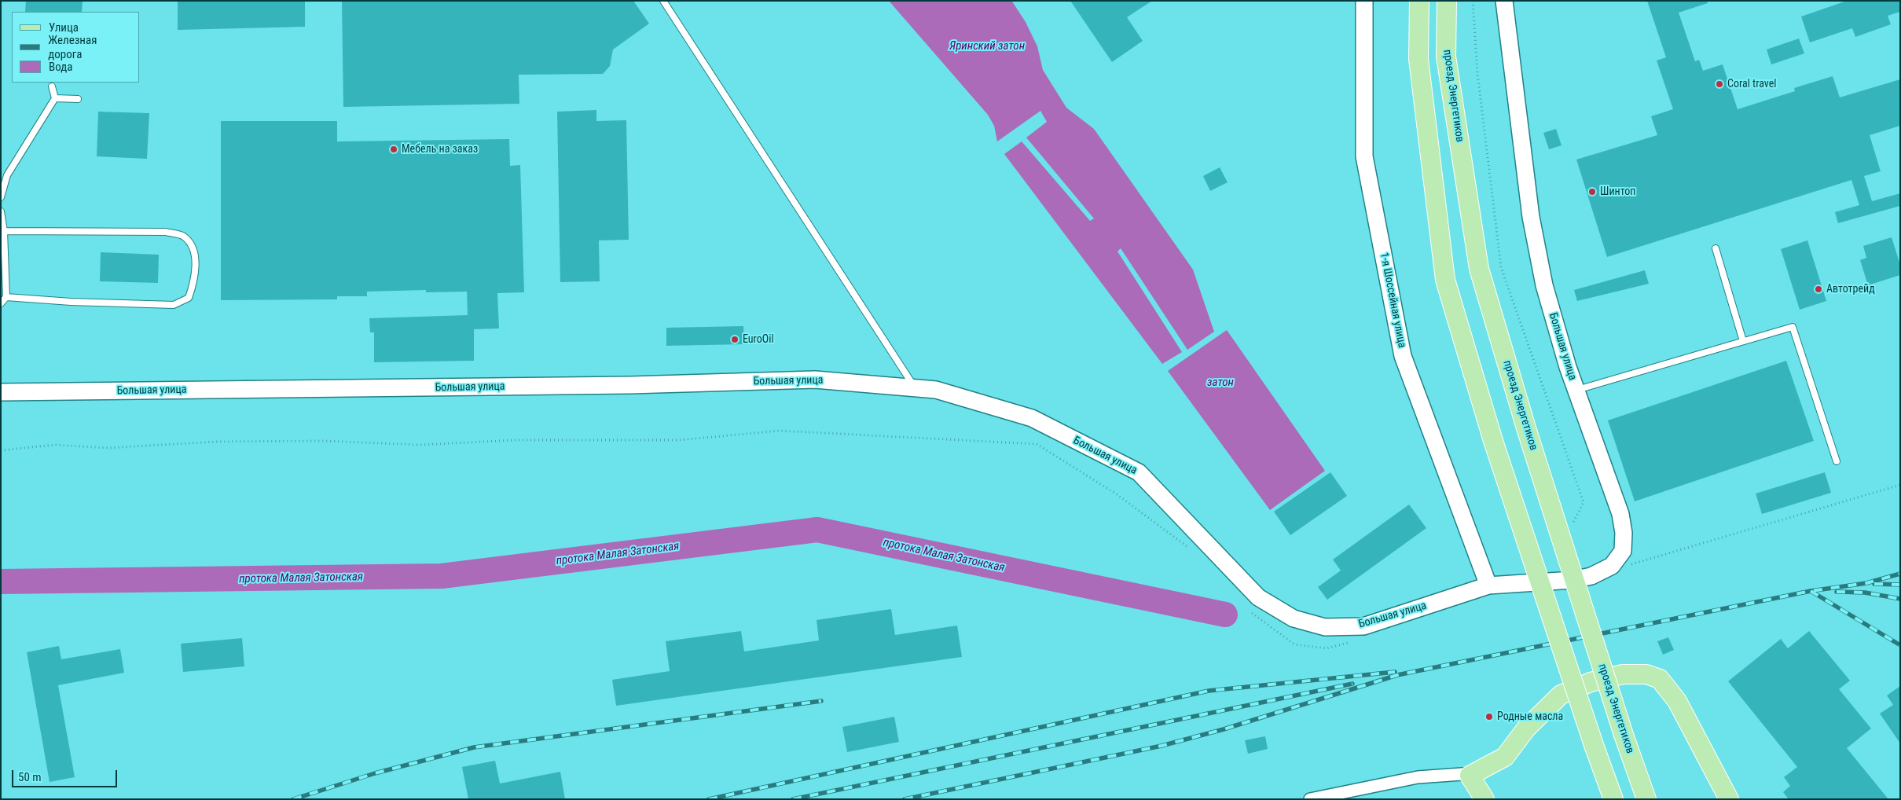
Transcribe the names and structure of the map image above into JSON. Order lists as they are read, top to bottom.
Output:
{
  "streets": {
    "main road": ["проезд Энергетиков", "1-я Шоссейная улица", "Большая улица"]
  },
  "crossings": [
    ["1-я Шоссейная улица", "Большая улица"]
  ],
  "water": ["Яринский затон", "затон", "протока Малая Затонская"],
  "places": [
    "Coral travel",
    "Мебель на заказ",
    "Шинтоп",
    "Автотрейд",
    "EuroOil",
    "Родные масла"
  ],
  "legend": ["Улица", "Железная дорога", "Вода"],
  "scale_bar": "50 m"
}
